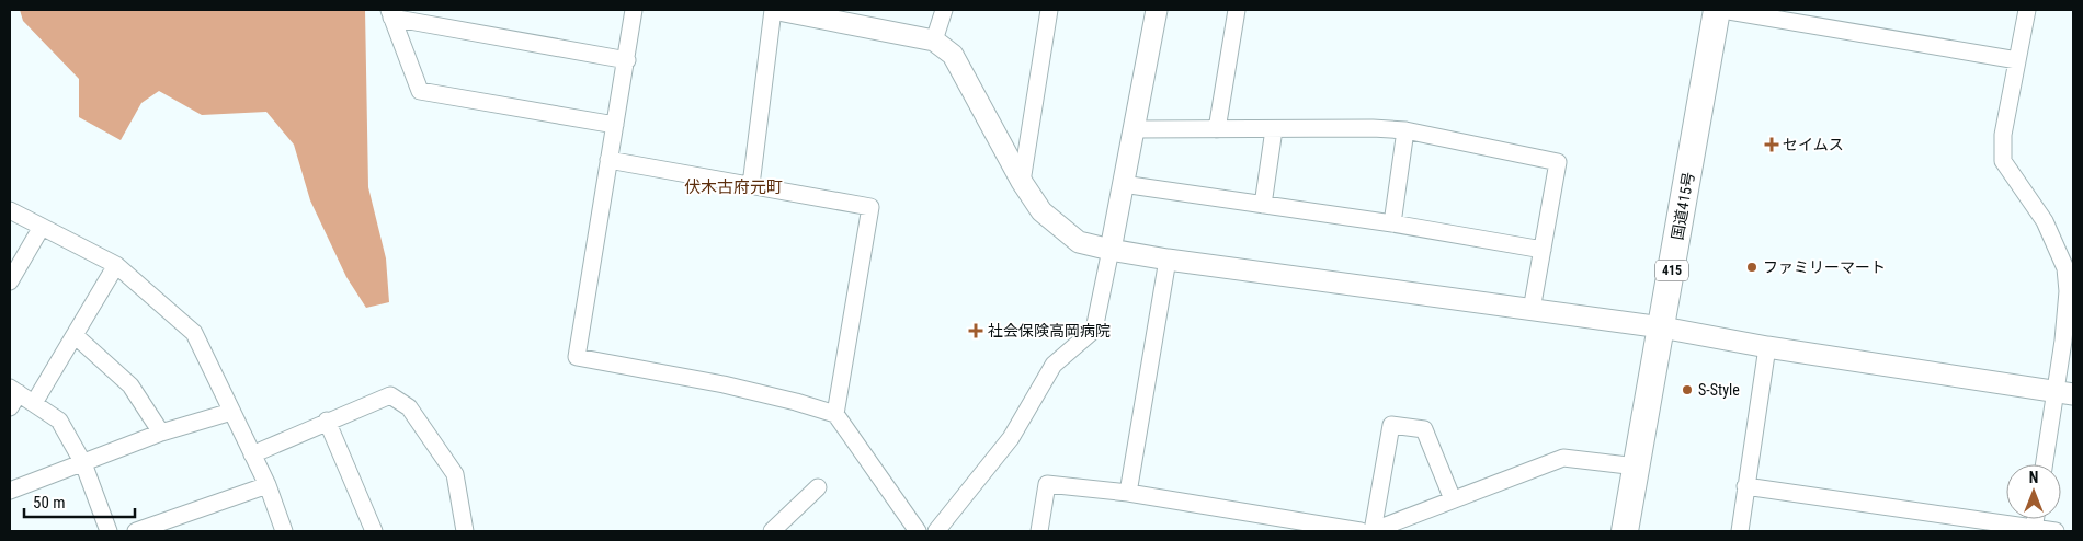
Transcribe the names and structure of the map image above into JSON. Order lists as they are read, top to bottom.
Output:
{
  "streets": {
    "highway": ["国道415号", "415"]
  },
  "districts": ["伏木古府元町"],
  "places": {
    "health": ["セイムス", "社会保険高岡病院"],
    "other": ["ファミリーマート", "S-Style"]
  },
  "scale_bar": "50 m",
  "north": "top"
}
